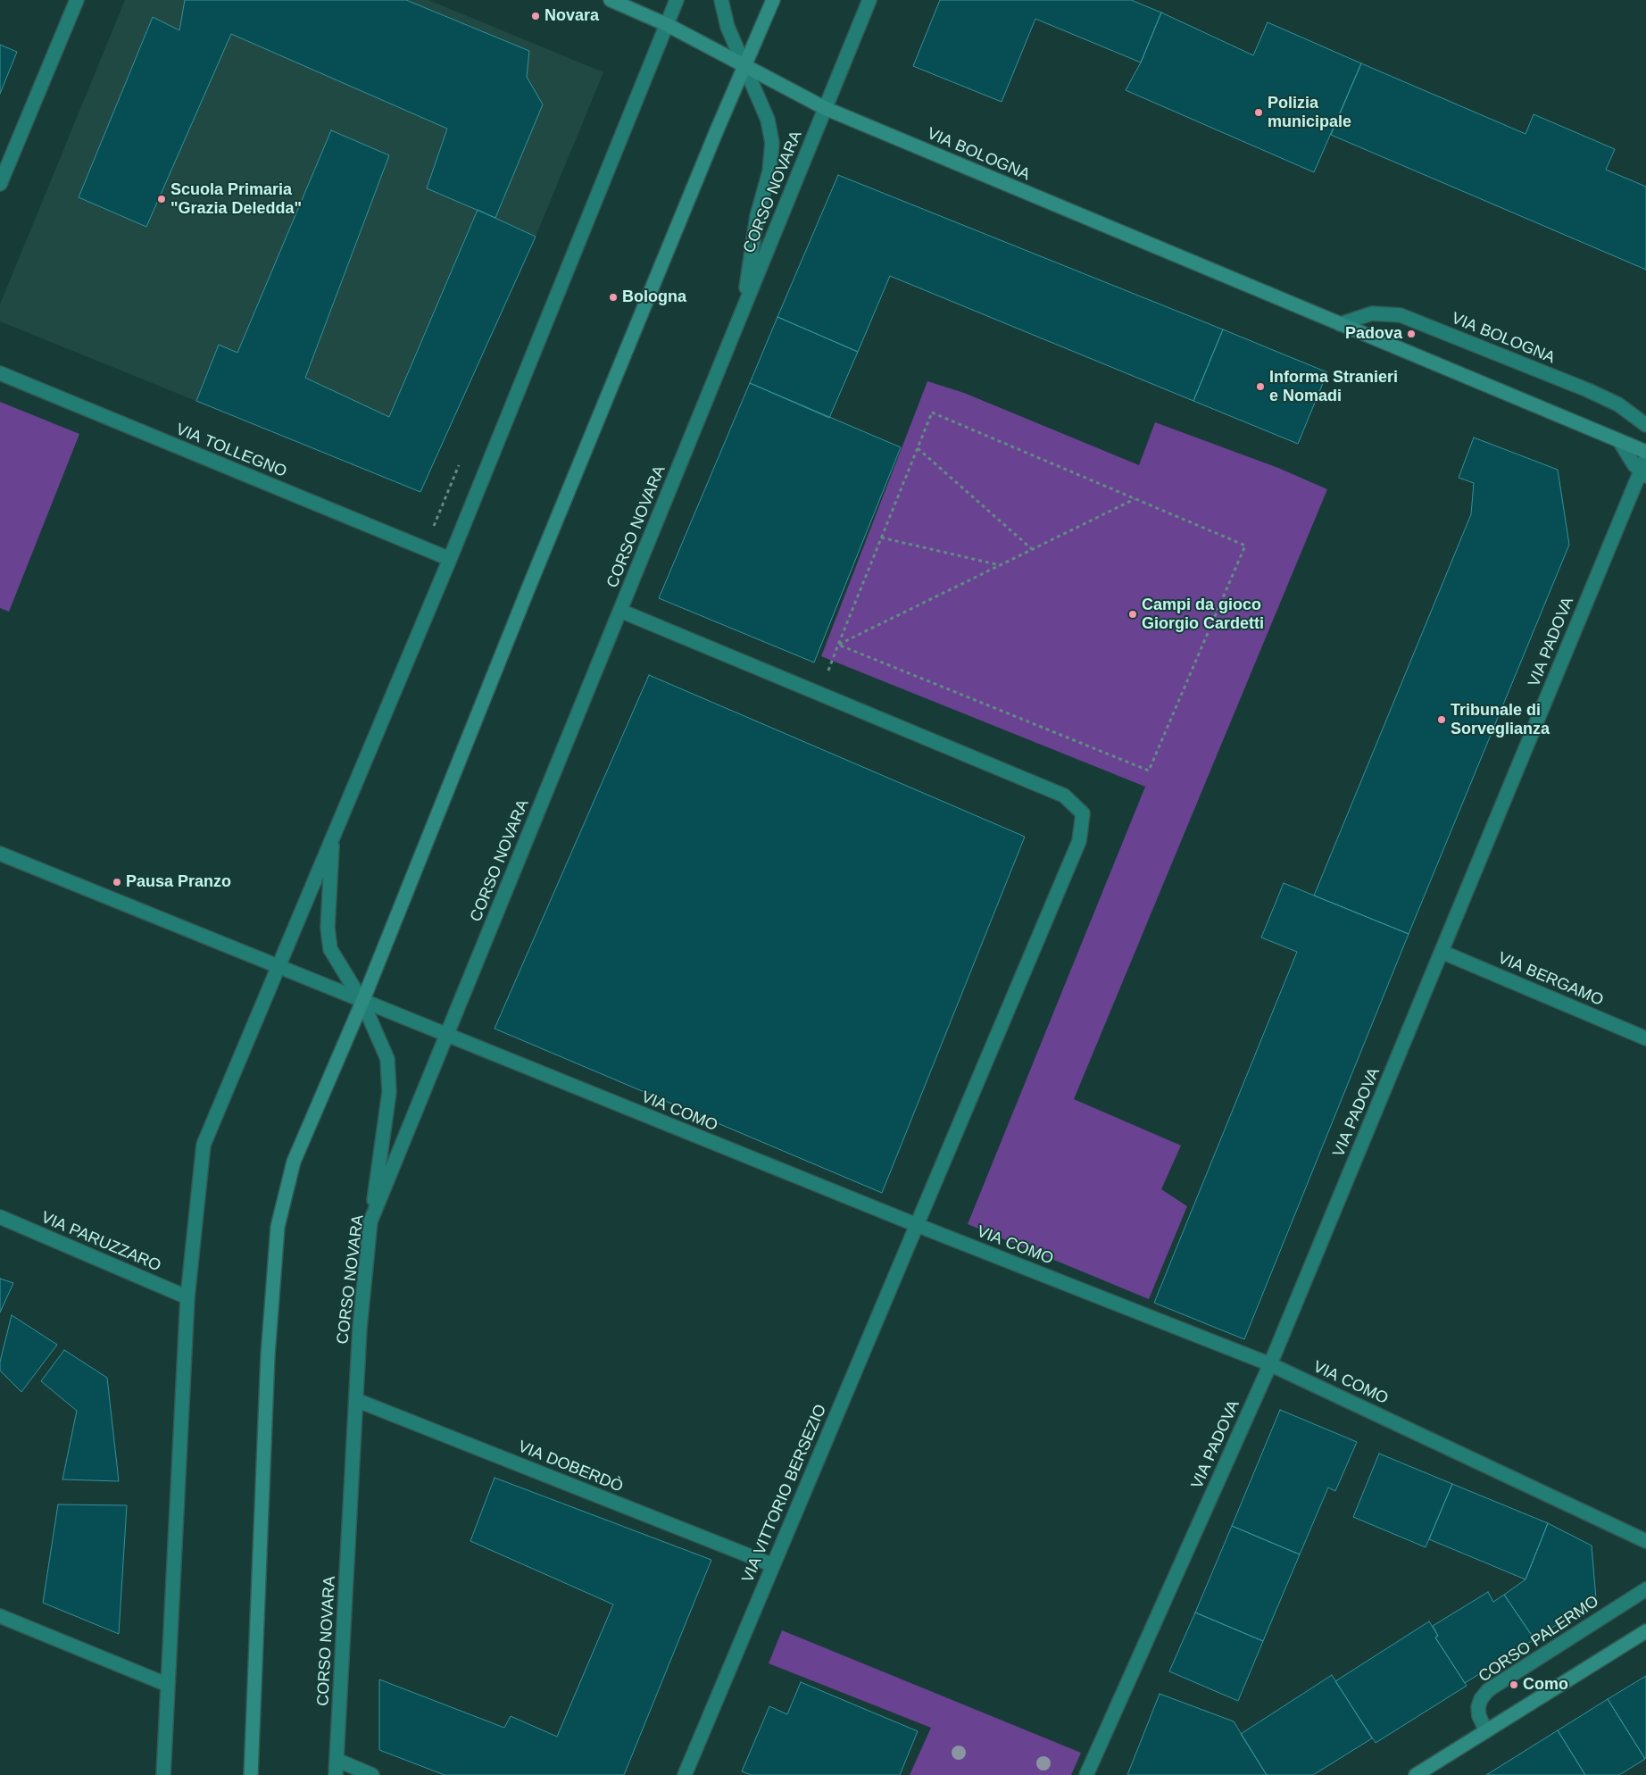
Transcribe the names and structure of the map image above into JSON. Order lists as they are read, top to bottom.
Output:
{
  "streets": {
    "main road": ["VIA BOLOGNA"],
    "street": [
      "CORSO NOVARA",
      "VIA TOLLEGNO",
      "VIA PADOVA",
      "VIA BERGAMO",
      "VIA COMO",
      "VIA PARUZZARO",
      "VIA DOBERDÒ",
      "VIA VITTORIO BERSEZIO",
      "CORSO PALERMO"
    ]
  },
  "crossings": [
    ["VIA BOLOGNA", "CORSO NOVARA"],
    ["CORSO NOVARA", "VIA COMO"],
    ["CORSO NOVARA", "VIA DOBERDÒ"],
    ["CORSO NOVARA", "VIA VITTORIO BERSEZIO"],
    ["VIA PADOVA", "VIA BERGAMO"],
    ["VIA PADOVA", "VIA COMO"],
    ["VIA COMO", "VIA VITTORIO BERSEZIO"],
    ["VIA DOBERDÒ", "VIA VITTORIO BERSEZIO"]
  ],
  "places": [
    "Novara",
    "Polizia municipale",
    "Scuola Primaria \"Grazia Deledda\"",
    "Bologna",
    "Padova",
    "Informa Stranieri e Nomadi",
    "Campi da gioco Giorgio Cardetti",
    "Tribunale di Sorveglianza",
    "Pausa Pranzo",
    "Como"
  ]
}
